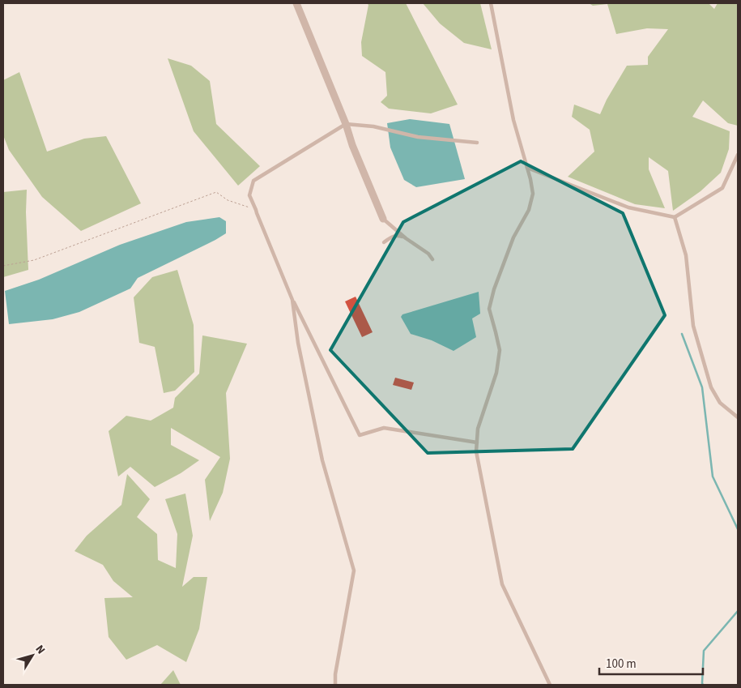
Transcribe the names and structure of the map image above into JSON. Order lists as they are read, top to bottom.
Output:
{
  "scale_bar": "100 m",
  "north": "top right"
}
